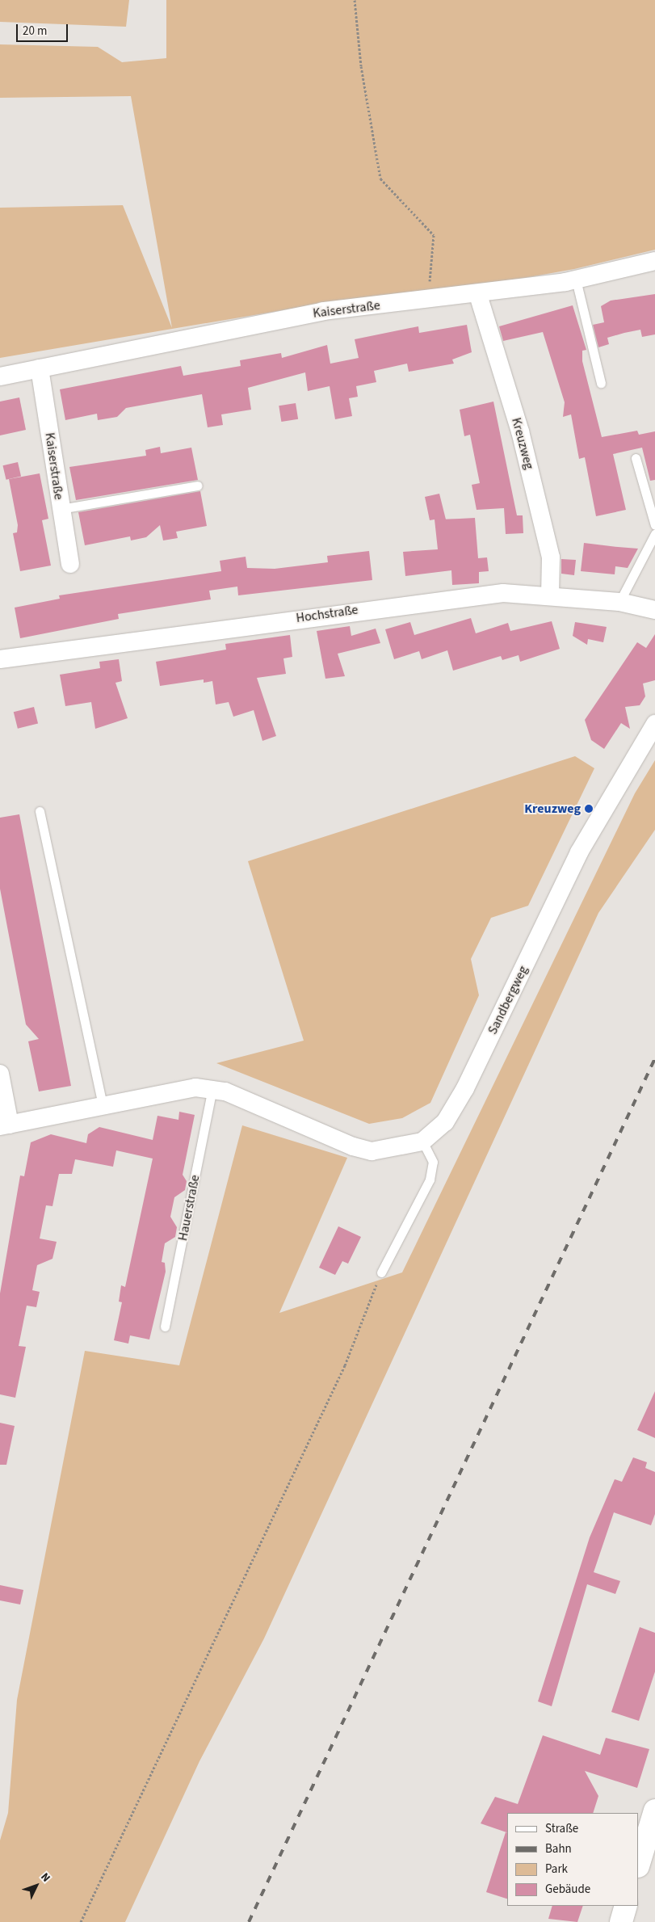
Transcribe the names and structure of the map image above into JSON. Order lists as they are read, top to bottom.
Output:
{
  "streets": {
    "street": [
      "Kaiserstraße",
      "Kreuzweg",
      "Hochstraße",
      "Sandbergweg"
    ],
    "lane": ["Hauerstraße"]
  },
  "crossings": [
    ["Kaiserstraße", "Kreuzweg"],
    ["Kreuzweg", "Hochstraße"]
  ],
  "places": ["Kreuzweg"],
  "legend": [
    "Straße",
    "Bahn",
    "Park",
    "Gebäude"
  ],
  "scale_bar": "20 m",
  "north": "top right"
}
